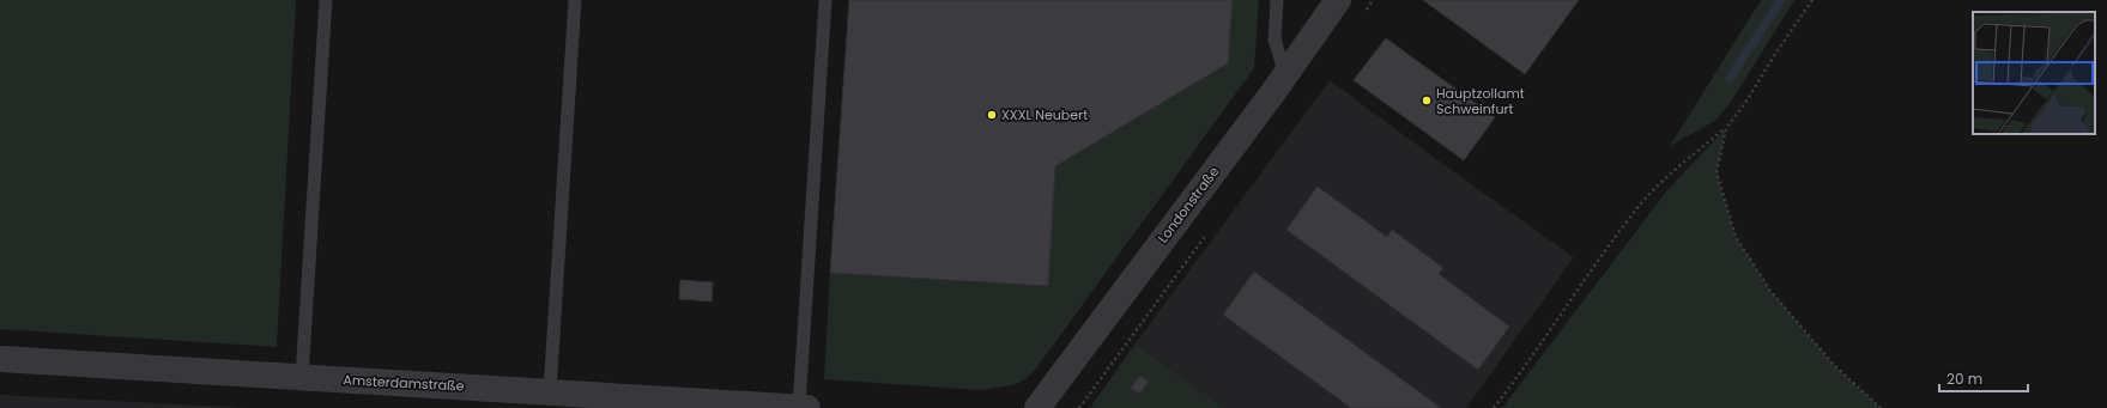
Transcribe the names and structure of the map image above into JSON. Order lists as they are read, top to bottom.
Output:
{
  "streets": {
    "street": ["Londonstraße", "Amsterdamstraße"]
  },
  "places": ["Hauptzollamt Schweinfurt", "XXXL Neubert"],
  "scale_bar": "20 m"
}
